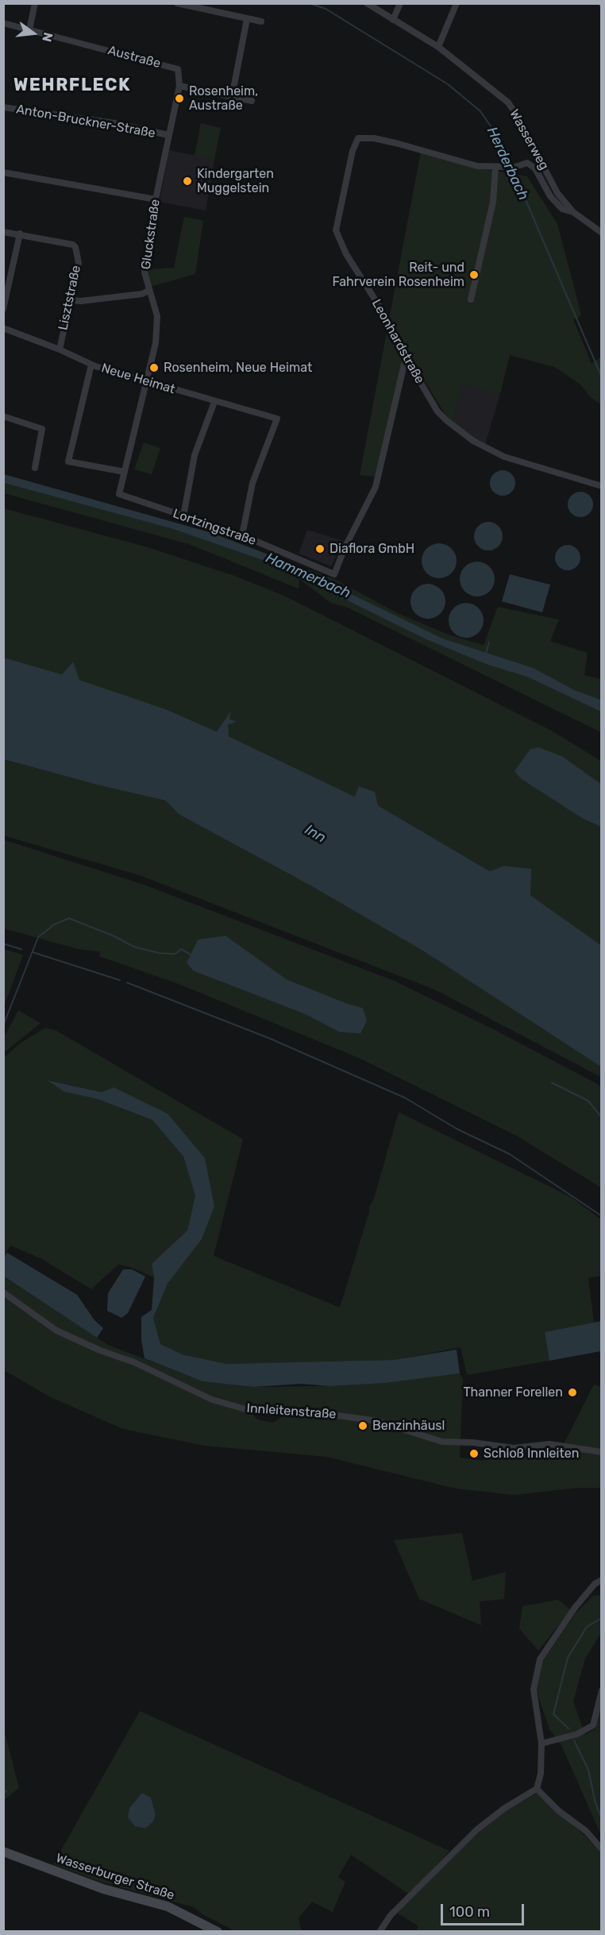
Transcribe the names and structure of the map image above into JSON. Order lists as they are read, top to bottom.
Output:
{
  "streets": {
    "main road": ["Wasserburger Straße"],
    "street": [
      "Austraße",
      "Anton-Bruckner-Straße",
      "Wasserweg",
      "Gluckstraße",
      "Lisztstraße",
      "Leonhardstraße",
      "Neue Heimat",
      "Lortzingstraße",
      "Innleitenstraße"
    ]
  },
  "crossings": [
    ["Austraße", "Gluckstraße"],
    ["Anton-Bruckner-Straße", "Gluckstraße"],
    ["Wasserweg", "Leonhardstraße"],
    ["Gluckstraße", "Neue Heimat"],
    ["Gluckstraße", "Lortzingstraße"],
    ["Lisztstraße", "Neue Heimat"],
    ["Leonhardstraße", "Lortzingstraße"],
    ["Neue Heimat", "Lortzingstraße"]
  ],
  "districts": ["WEHRFLECK"],
  "water": ["Herderbach", "Hammerbach", "Inn"],
  "places": [
    "Rosenheim, Austraße",
    "Kindergarten Muggelstein",
    "Reit- und Fahrverein Rosenheim",
    "Rosenheim, Neue Heimat",
    "Diaflora GmbH",
    "Thanner Forellen",
    "Benzinhäusl",
    "Schloß Innleiten"
  ],
  "scale_bar": "100 m",
  "north": "right"
}
